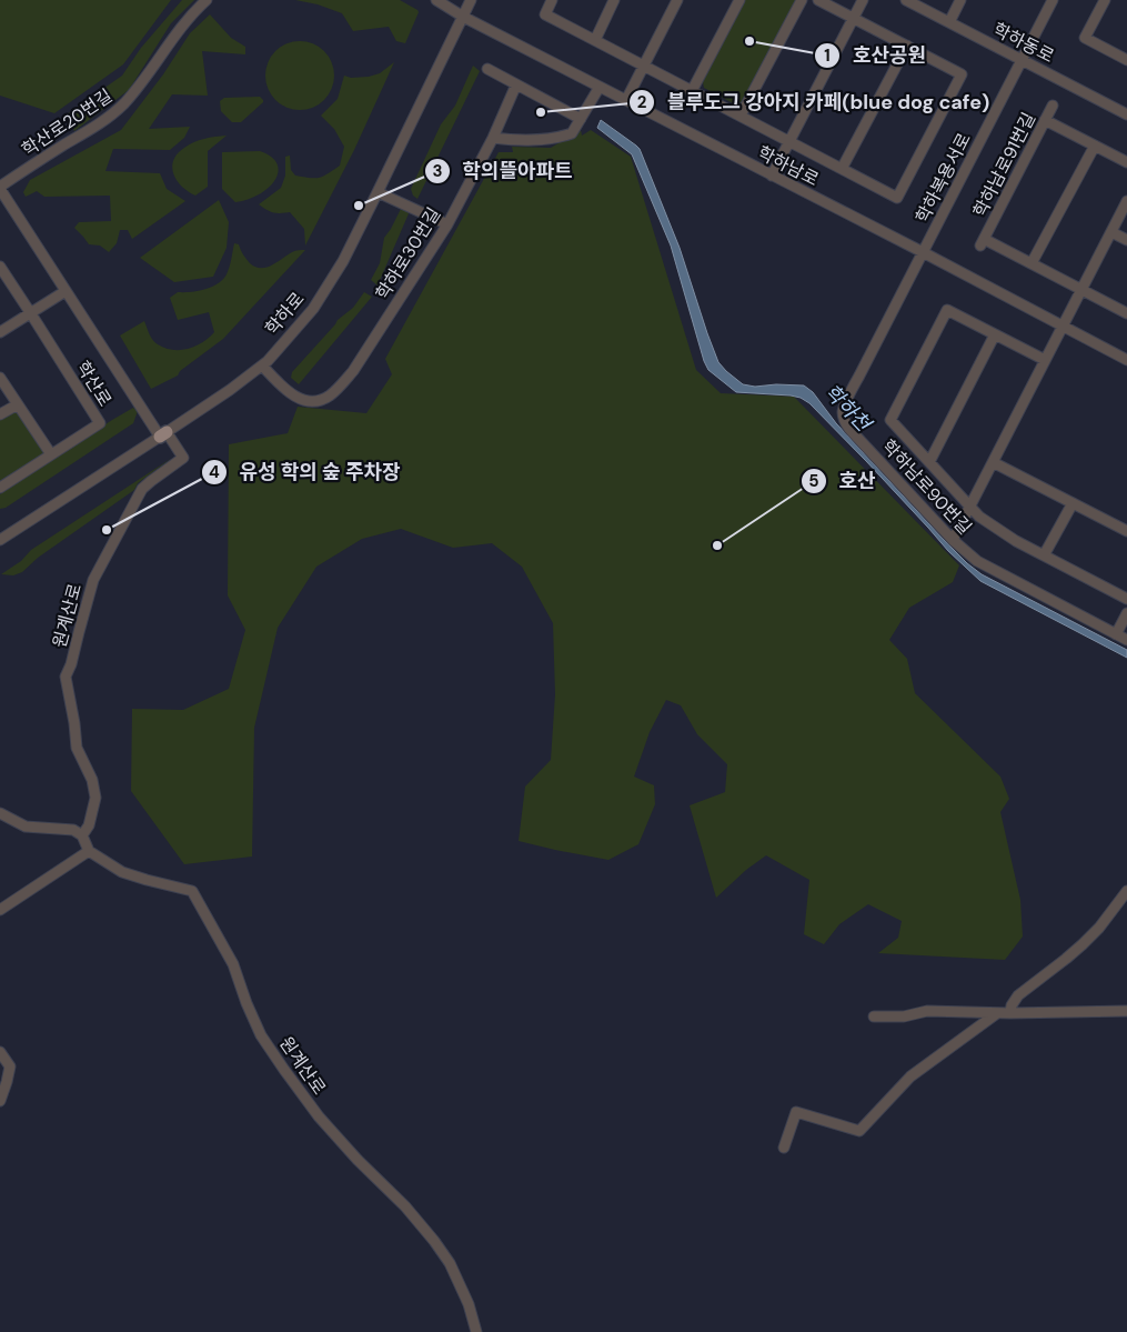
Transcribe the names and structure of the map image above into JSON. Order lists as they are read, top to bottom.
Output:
{
  "streets": {
    "street": [
      "학하동로",
      "학산로20번길",
      "학하남로91번길",
      "학하남로",
      "학하복용서로",
      "학하로30번길",
      "학하로",
      "학산로",
      "학하남로90번길",
      "원계산로"
    ]
  },
  "crossings": [
    ["학하동로", "학하복용서로"],
    ["학산로20번길", "학산로"],
    ["학하남로", "학하복용서로"],
    ["학하남로", "학하로"],
    ["학하남로", "학하남로90번길"],
    ["학하복용서로", "학하남로90번길"],
    ["학하로30번길", "학하로"],
    ["학하로", "학산로"],
    ["학하로", "원계산로"],
    ["학산로", "원계산로"]
  ],
  "water": ["학하천"],
  "places": [
    "호산공원",
    "블루도그 강아지 카페(blue dog cafe)",
    "학의뜰아파트",
    "유성 학의 숲 주차장",
    "호산"
  ]
}
